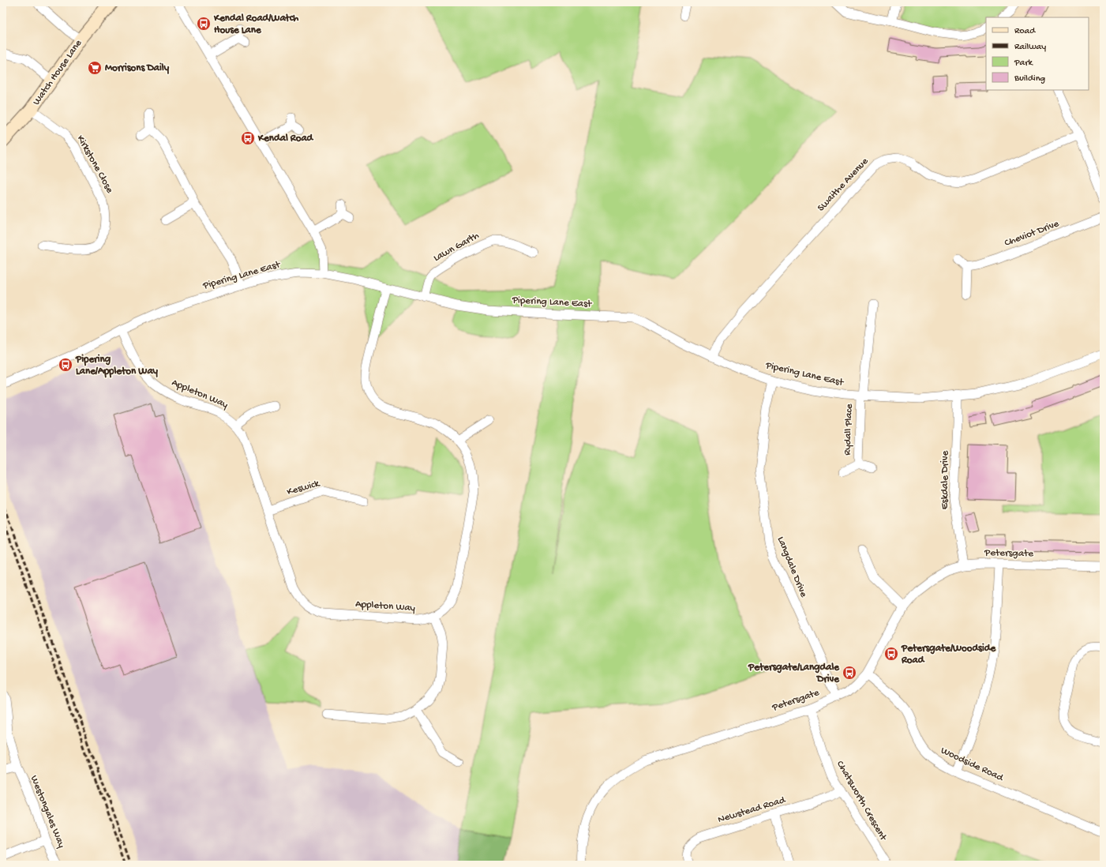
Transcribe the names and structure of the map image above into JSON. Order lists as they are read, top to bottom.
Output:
{
  "streets": {
    "street": [
      "Watch House Lane",
      "Kirkstone Close",
      "Swaithe Avenue",
      "Cheviot Drive",
      "Lawn Garth",
      "Pipering Lane East",
      "Appleton Way",
      "Rydall Place",
      "Eskdale Drive",
      "Keswick",
      "Petersgate",
      "Langdale Drive",
      "Woodside Road",
      "Chatsworth Crescent",
      "Newstead Road",
      "Westongales Way"
    ]
  },
  "crossings": [
    ["Watch House Lane", "Kirkstone Close"],
    ["Swaithe Avenue", "Pipering Lane East"],
    ["Lawn Garth", "Pipering Lane East"],
    ["Pipering Lane East", "Appleton Way"],
    ["Pipering Lane East", "Rydall Place"],
    ["Pipering Lane East", "Eskdale Drive"],
    ["Pipering Lane East", "Langdale Drive"],
    ["Appleton Way", "Keswick"],
    ["Eskdale Drive", "Petersgate"],
    ["Petersgate", "Langdale Drive"],
    ["Petersgate", "Woodside Road"],
    ["Petersgate", "Chatsworth Crescent"],
    ["Chatsworth Crescent", "Newstead Road"]
  ],
  "places": {
    "bus stop": [
      "Kendal Road/Watch House Lane",
      "Kendal Road",
      "Pipering Lane/Appleton Way",
      "Petersgate/Woodside Road",
      "Petersgate/Langdale Drive"
    ],
    "supermarket": ["Morrisons Daily"]
  },
  "legend": [
    "Road",
    "Railway",
    "Park",
    "Building"
  ]
}
